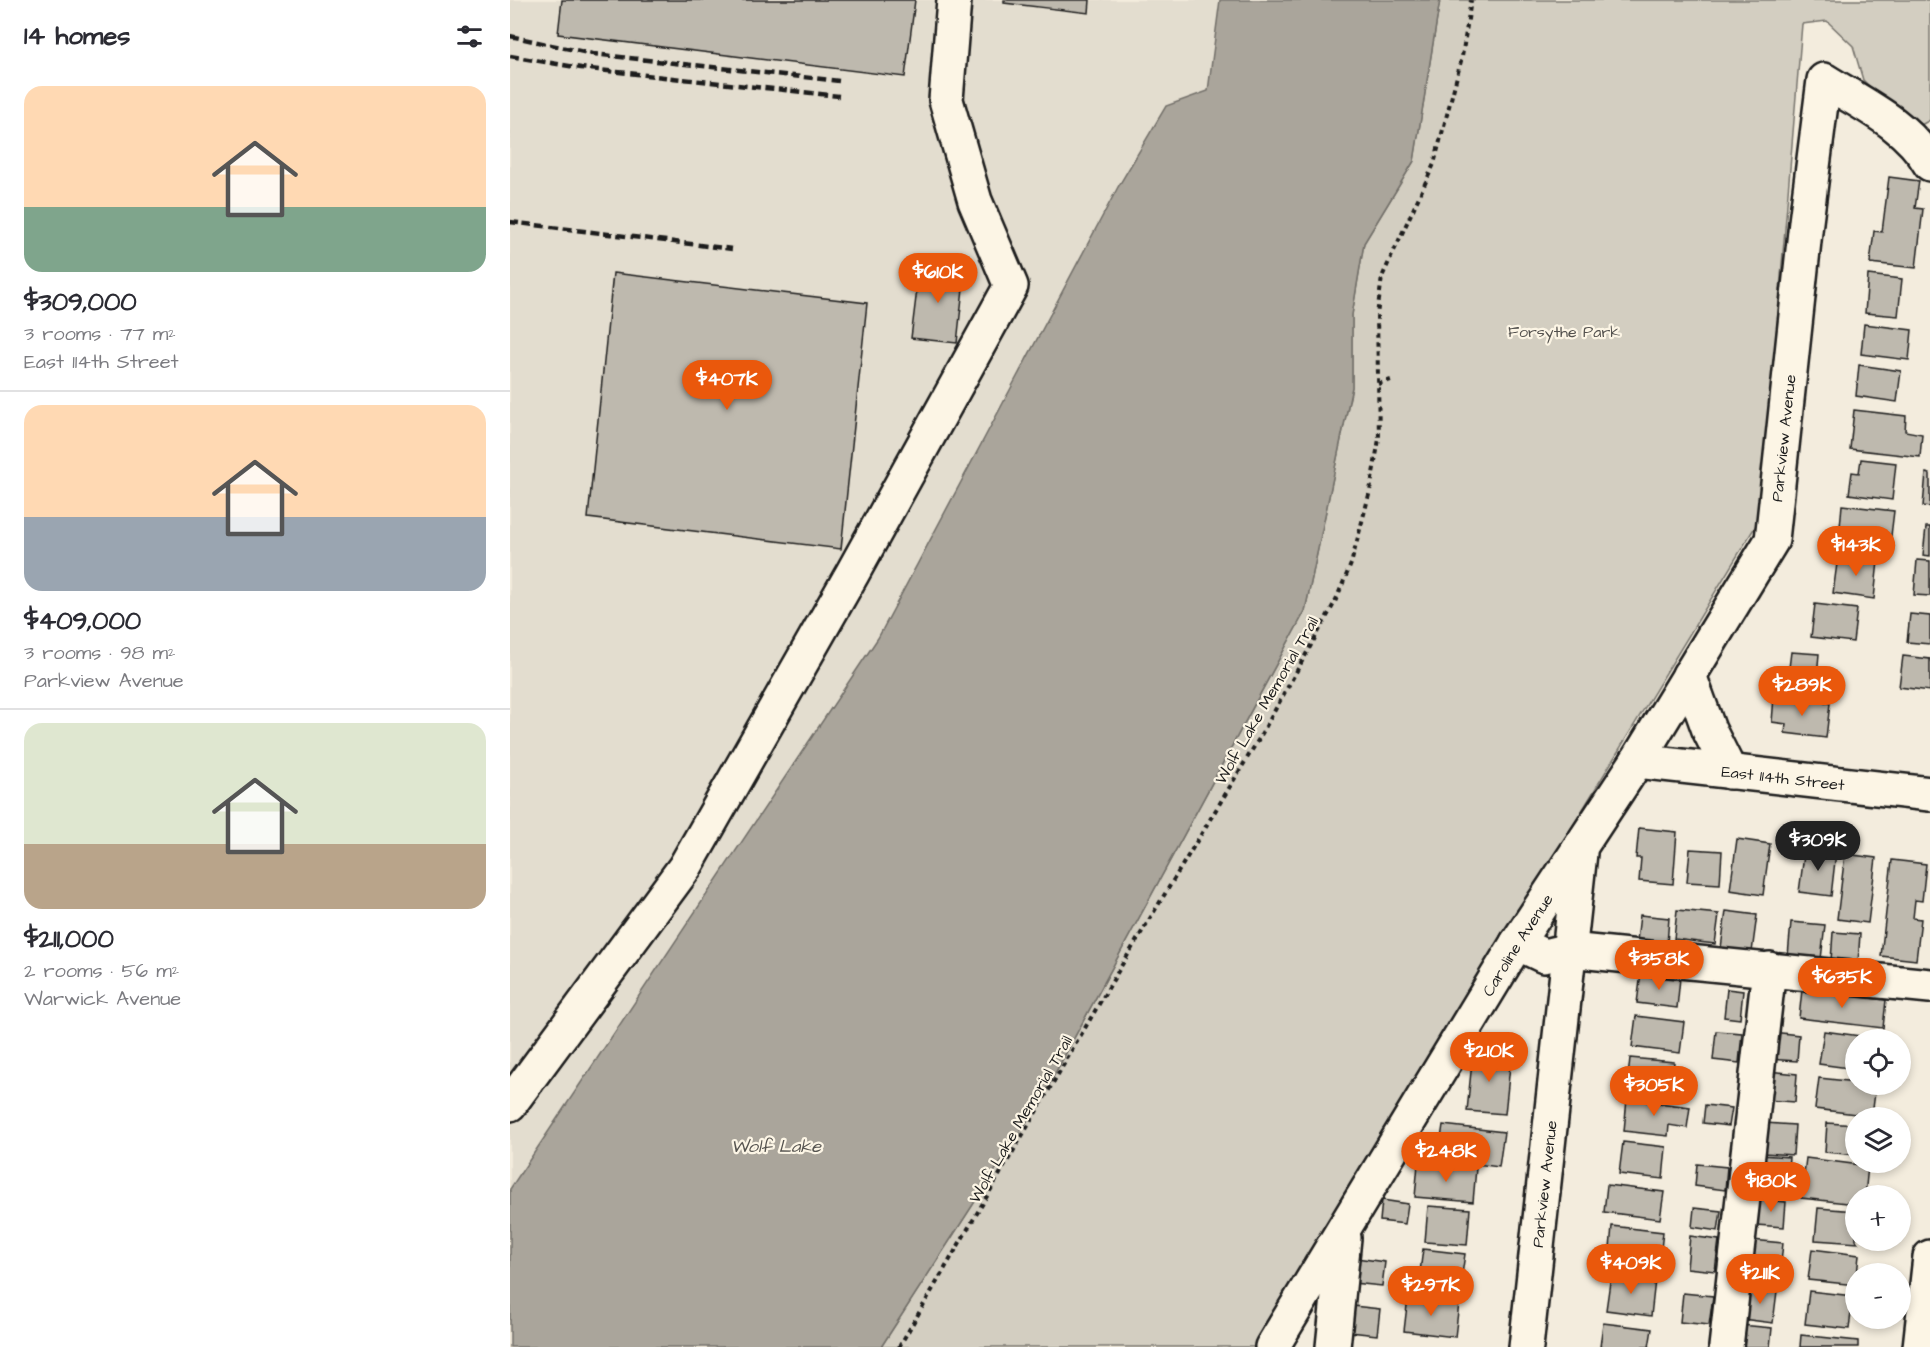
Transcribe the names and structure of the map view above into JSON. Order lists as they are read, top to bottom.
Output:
{
  "streets": {
    "street": ["Parkview Avenue", "East 114th Street", "Caroline Avenue"],
    "path": ["Wolf Lake Memorial Trail"]
  },
  "crossings": [
    ["Parkview Avenue", "East 114th Street"],
    ["Parkview Avenue", "Caroline Avenue"],
    ["East 114th Street", "Caroline Avenue"]
  ],
  "water": ["Wolf Lake"],
  "parks": ["Forsythe Park"],
  "page": {
    "heading": "14 homes",
    "list": [
      {
        "name": "$309,000",
        "note": "3 rooms · 77 m² · East 114th Street"
      },
      {
        "name": "$409,000",
        "note": "3 rooms · 98 m² · Parkview Avenue"
      },
      {
        "name": "$211,000",
        "note": "2 rooms · 56 m² · Warwick Avenue"
      }
    ],
    "price": [
      "$610K",
      "$407K",
      "$143K",
      "$289K",
      "$309K",
      "$358K",
      "$635K",
      "$210K",
      "$305K",
      "$248K",
      "$180K",
      "$409K",
      "$211K",
      "$297K"
    ],
    "map_buttons": ["+", "−"]
  }
}
